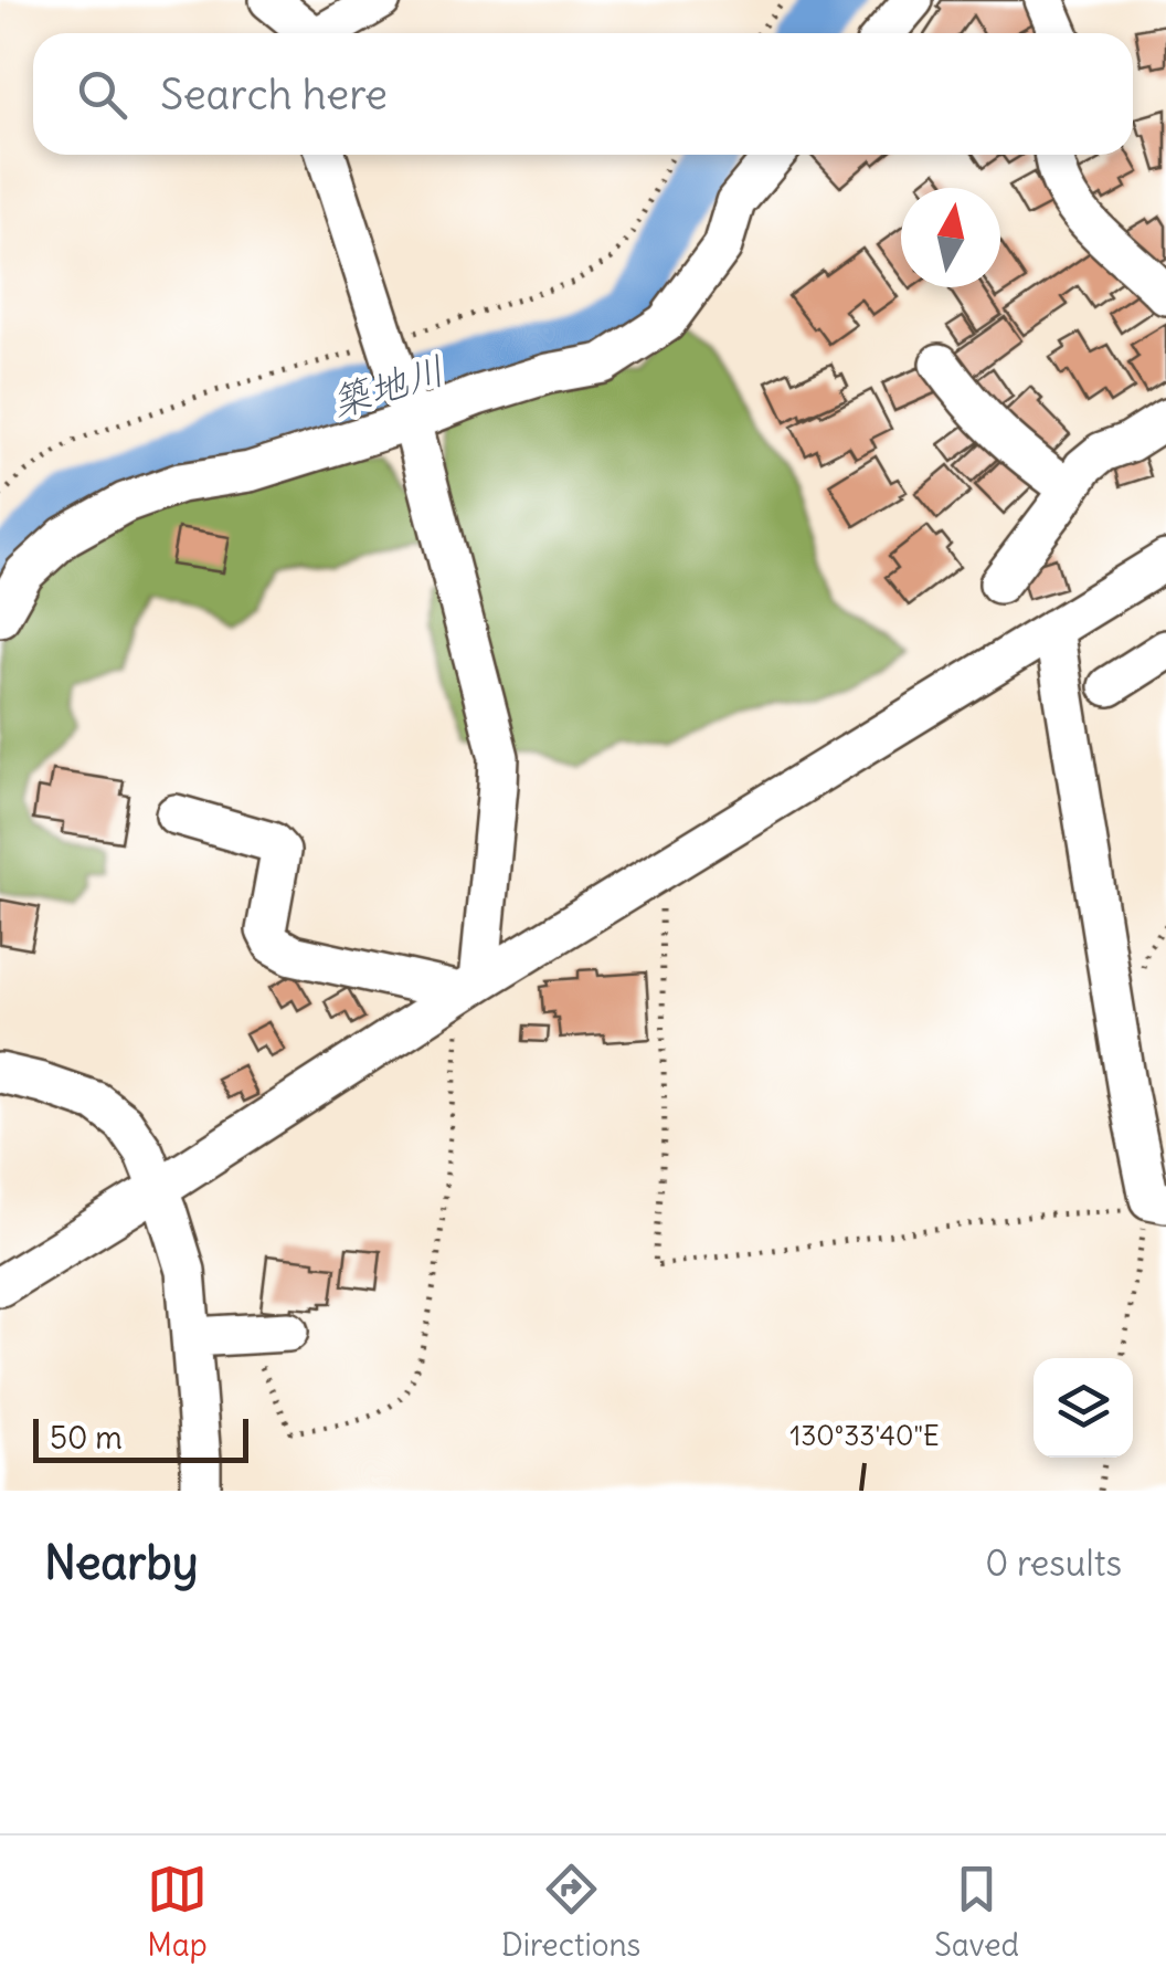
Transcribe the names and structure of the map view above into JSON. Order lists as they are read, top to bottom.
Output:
{
  "water": ["築地川"],
  "scale_bar": "50 m",
  "north": "top",
  "page": {
    "search": "Search here",
    "scale": "50 m",
    "heading": ["Nearby", "0 results"],
    "nav": ["Map", "Directions", "Saved"]
  },
  "coordinates": ["130°33'40\"E"]
}
